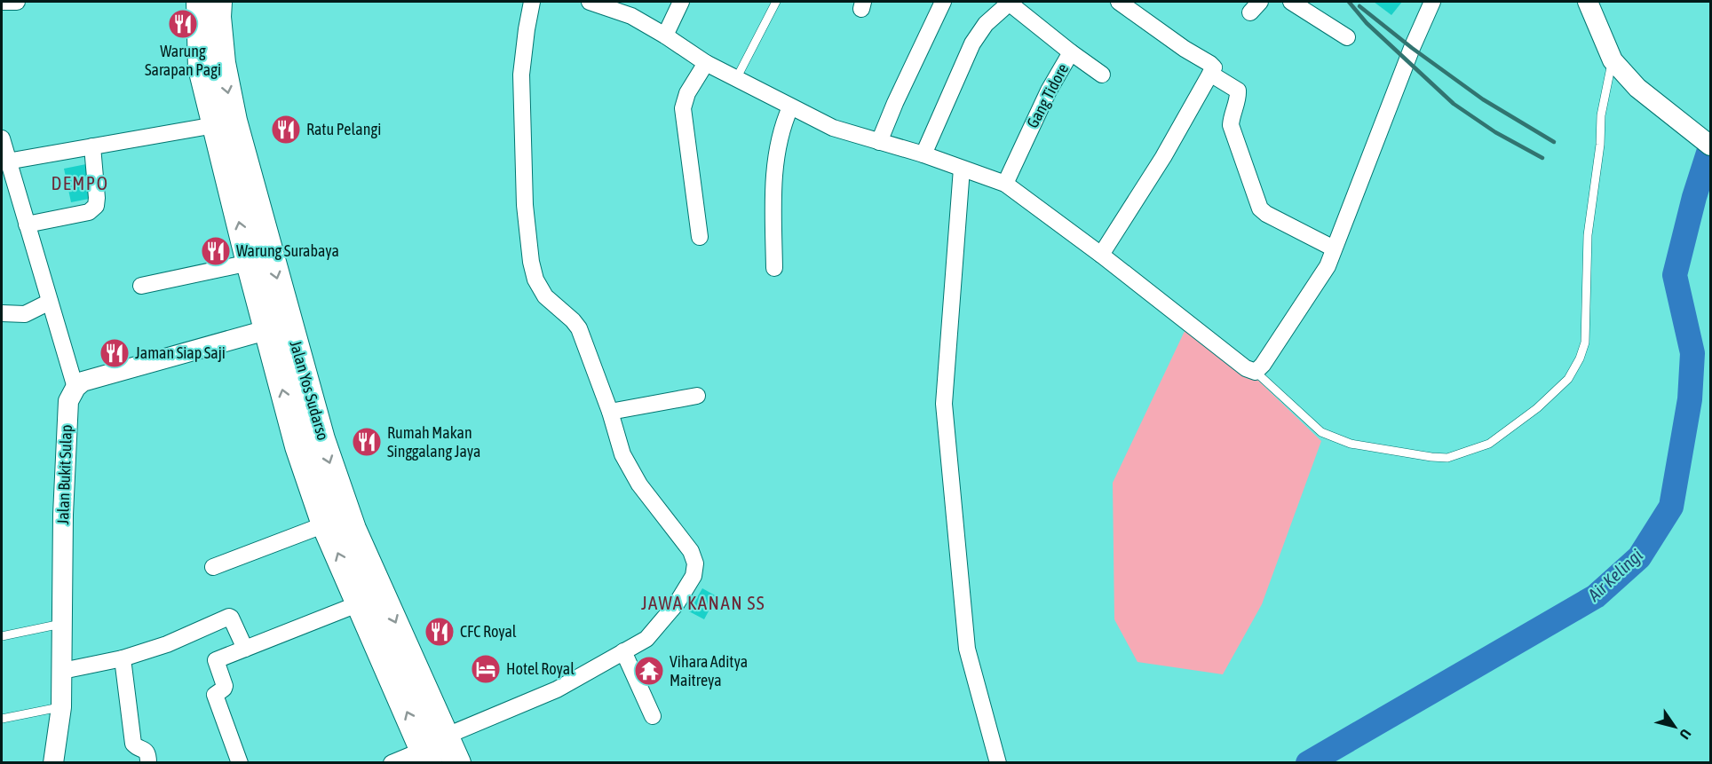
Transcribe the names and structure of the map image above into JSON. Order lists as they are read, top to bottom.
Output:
{
  "streets": {
    "highway": ["Jalan Yos Sudarso"],
    "street": ["Gang Tidore", "Jalan Bukit Sulap"]
  },
  "districts": ["DEMPO", "JAWA KANAN SS"],
  "water": ["Air Kelingi"],
  "places": {
    "restaurant": [
      "Warung Sarapan Pagi",
      "Ratu Pelangi",
      "Warung Surabaya",
      "Jaman Siap Saji",
      "Rumah Makan Singgalang Jaya",
      "CFC Royal"
    ],
    "hotel": ["Hotel Royal"],
    "temple": ["Vihara Aditya Maitreya"]
  },
  "north": "bottom right"
}
